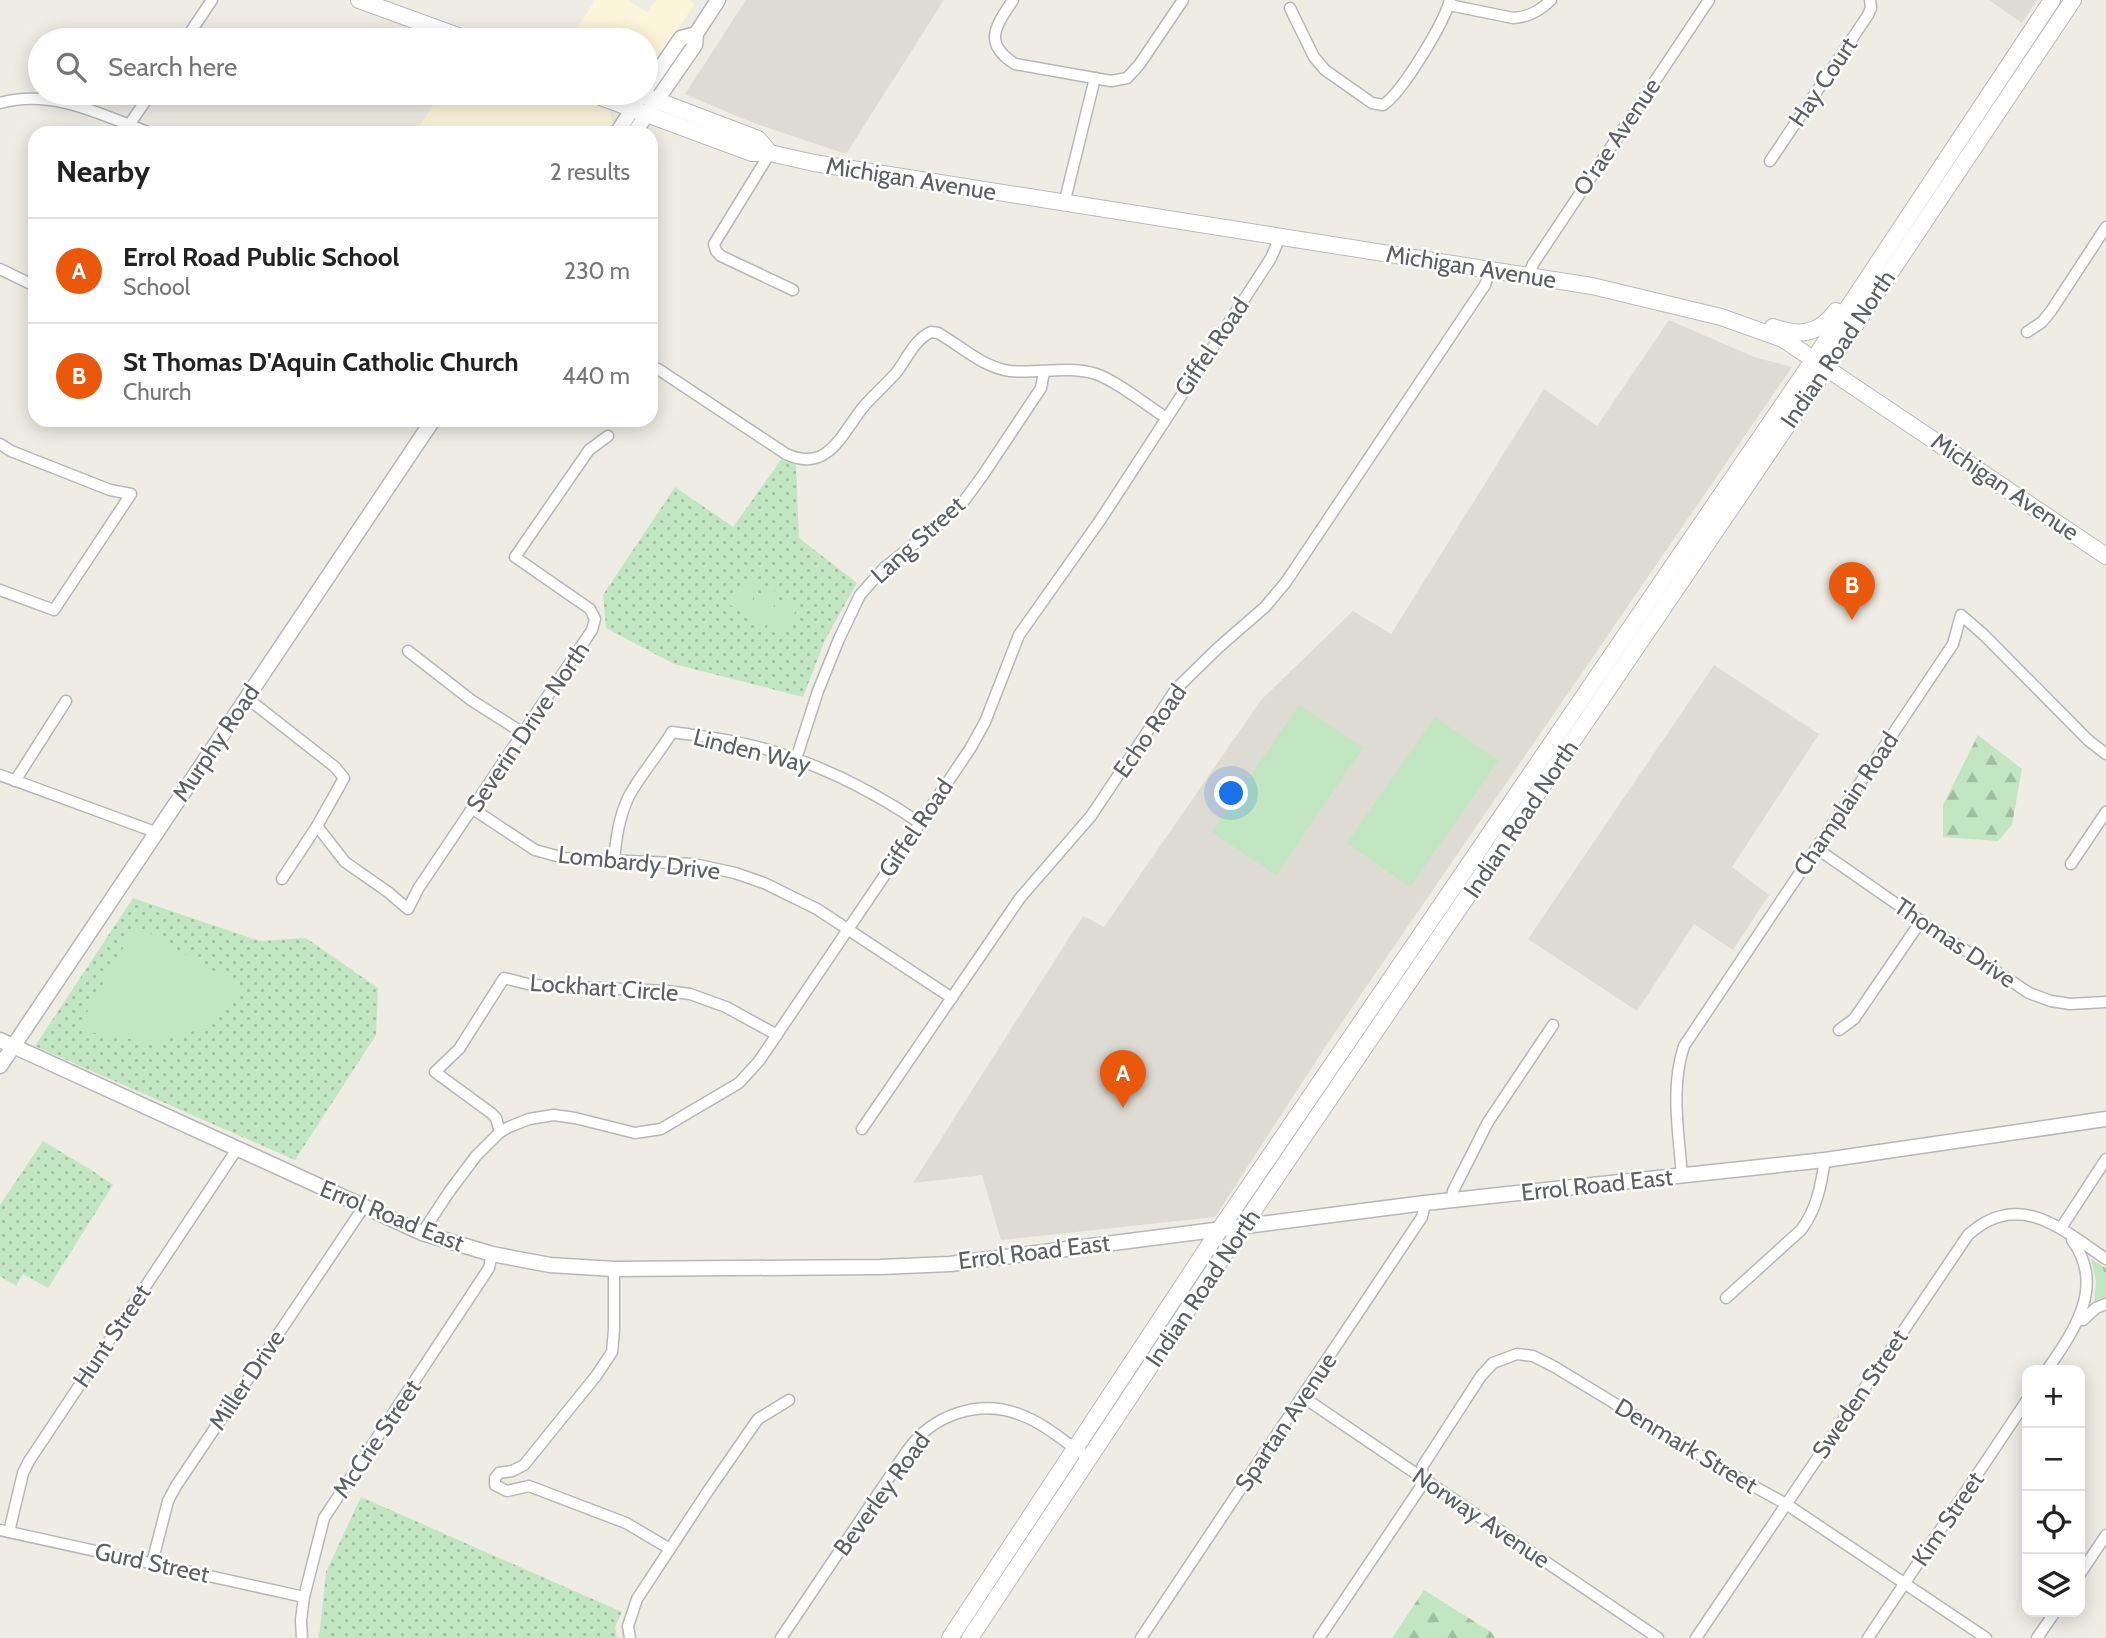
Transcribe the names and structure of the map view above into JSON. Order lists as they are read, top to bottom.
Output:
{
  "streets": {
    "main road": ["Michigan Avenue", "Indian Road North"],
    "street": [
      "Hay Court",
      "O'rae Avenue",
      "Giffel Road",
      "Lang Street",
      "Severin Drive North",
      "Echo Road",
      "Murphy Road",
      "Linden Way",
      "Champlain Road",
      "Lombardy Drive",
      "Thomas Drive",
      "Lockhart Circle",
      "Errol Road East",
      "Hunt Street",
      "Miller Drive",
      "Sweden Street",
      "Spartan Avenue",
      "McCrie Street",
      "Denmark Street",
      "Beverley Road",
      "Norway Avenue",
      "Kim Street",
      "Gurd Street"
    ]
  },
  "crossings": [
    ["O'rae Avenue", "Michigan Avenue"],
    ["Michigan Avenue", "Giffel Road"],
    ["Michigan Avenue", "Indian Road North"],
    ["Michigan Avenue", "Echo Road"],
    ["Giffel Road", "Linden Way"],
    ["Giffel Road", "Lombardy Drive"],
    ["Giffel Road", "Lockhart Circle"],
    ["Giffel Road", "Errol Road East"],
    ["Indian Road North", "Errol Road East"],
    ["Indian Road North", "Beverley Road"],
    ["Lang Street", "Linden Way"],
    ["Severin Drive North", "Lombardy Drive"],
    ["Echo Road", "Lombardy Drive"],
    ["Murphy Road", "Errol Road East"],
    ["Linden Way", "Lombardy Drive"],
    ["Champlain Road", "Thomas Drive"],
    ["Champlain Road", "Errol Road East"],
    ["Errol Road East", "Hunt Street"],
    ["Errol Road East", "Miller Drive"],
    ["Errol Road East", "Spartan Avenue"],
    ["Errol Road East", "McCrie Street"],
    ["Hunt Street", "Gurd Street"],
    ["Miller Drive", "Gurd Street"],
    ["Sweden Street", "Denmark Street"],
    ["Spartan Avenue", "Norway Avenue"],
    ["McCrie Street", "Gurd Street"],
    ["Denmark Street", "Norway Avenue"],
    ["Denmark Street", "Kim Street"]
  ],
  "page": {
    "search": "Search here",
    "heading": ["Nearby", "2 results"],
    "list": [
      {
        "mark": "A",
        "name": "Errol Road Public School",
        "note": "School",
        "value": "230 m"
      },
      {
        "mark": "B",
        "name": "St Thomas D'Aquin Catholic Church",
        "note": "Church",
        "value": "440 m"
      }
    ],
    "pins": ["B", "A"],
    "map_buttons": ["+", "−"]
  }
}
